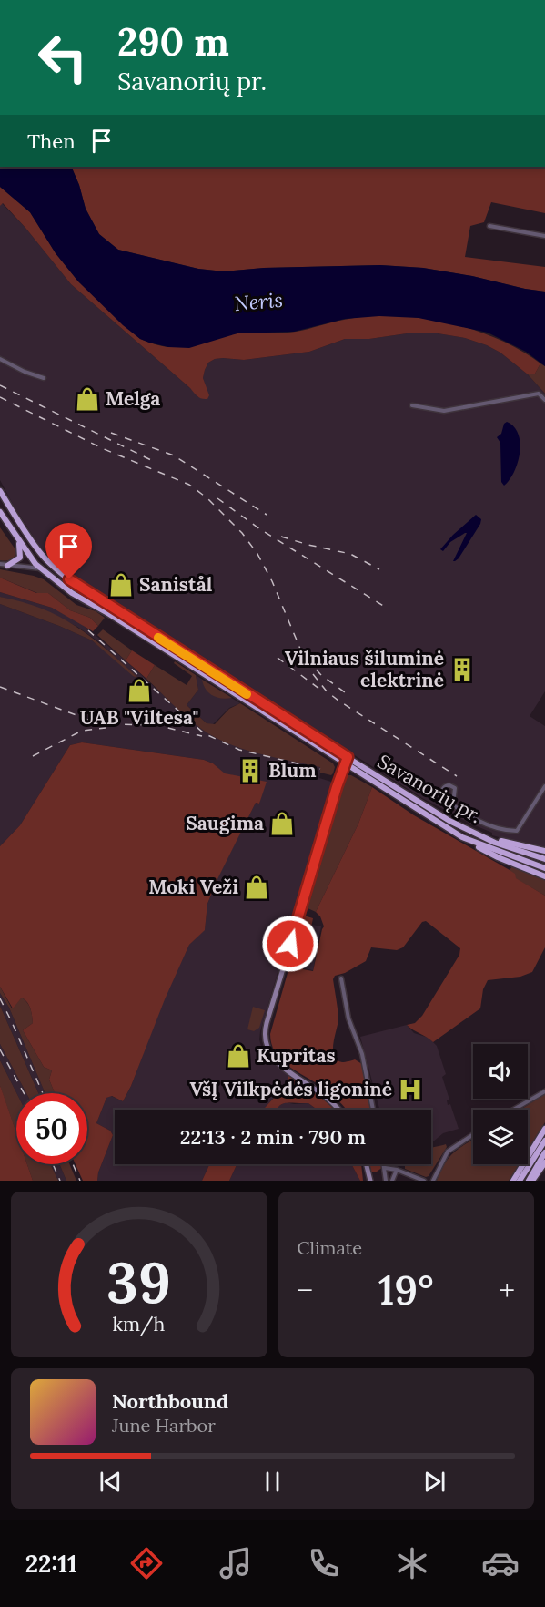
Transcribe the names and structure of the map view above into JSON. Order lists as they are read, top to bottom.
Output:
{
  "streets": {
    "highway": ["Savanorių pr."]
  },
  "water": ["Neris"],
  "places": {
    "shop": [
      "Melga",
      "Sanistål",
      "UAB \"Viltesa\"",
      "Saugima",
      "Moki Veži",
      "Kupritas"
    ],
    "building": ["Vilniaus šiluminė elektrinė", "Blum"],
    "hospital": ["VšĮ Vilkpėdės ligoninė"]
  },
  "page": {
    "turn": ["290 m", "Savanorių pr."],
    "then": "Then",
    "limit": "50",
    "trip": "22:13 · 2 min · 790 m",
    "tile": "Climate",
    "heat": ["−", "19°", "+"],
    "song": ["Northbound", "June Harbor"],
    "tabs": "22:11",
    "gauge": ["39", "km/h"]
  }
}
